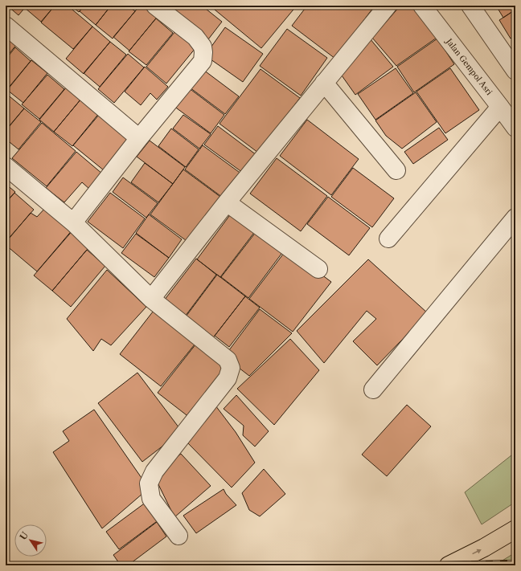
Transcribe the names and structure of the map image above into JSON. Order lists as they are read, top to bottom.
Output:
{
  "streets": {
    "street": ["Jalan Gempol Asri"]
  },
  "north": "top left"
}
